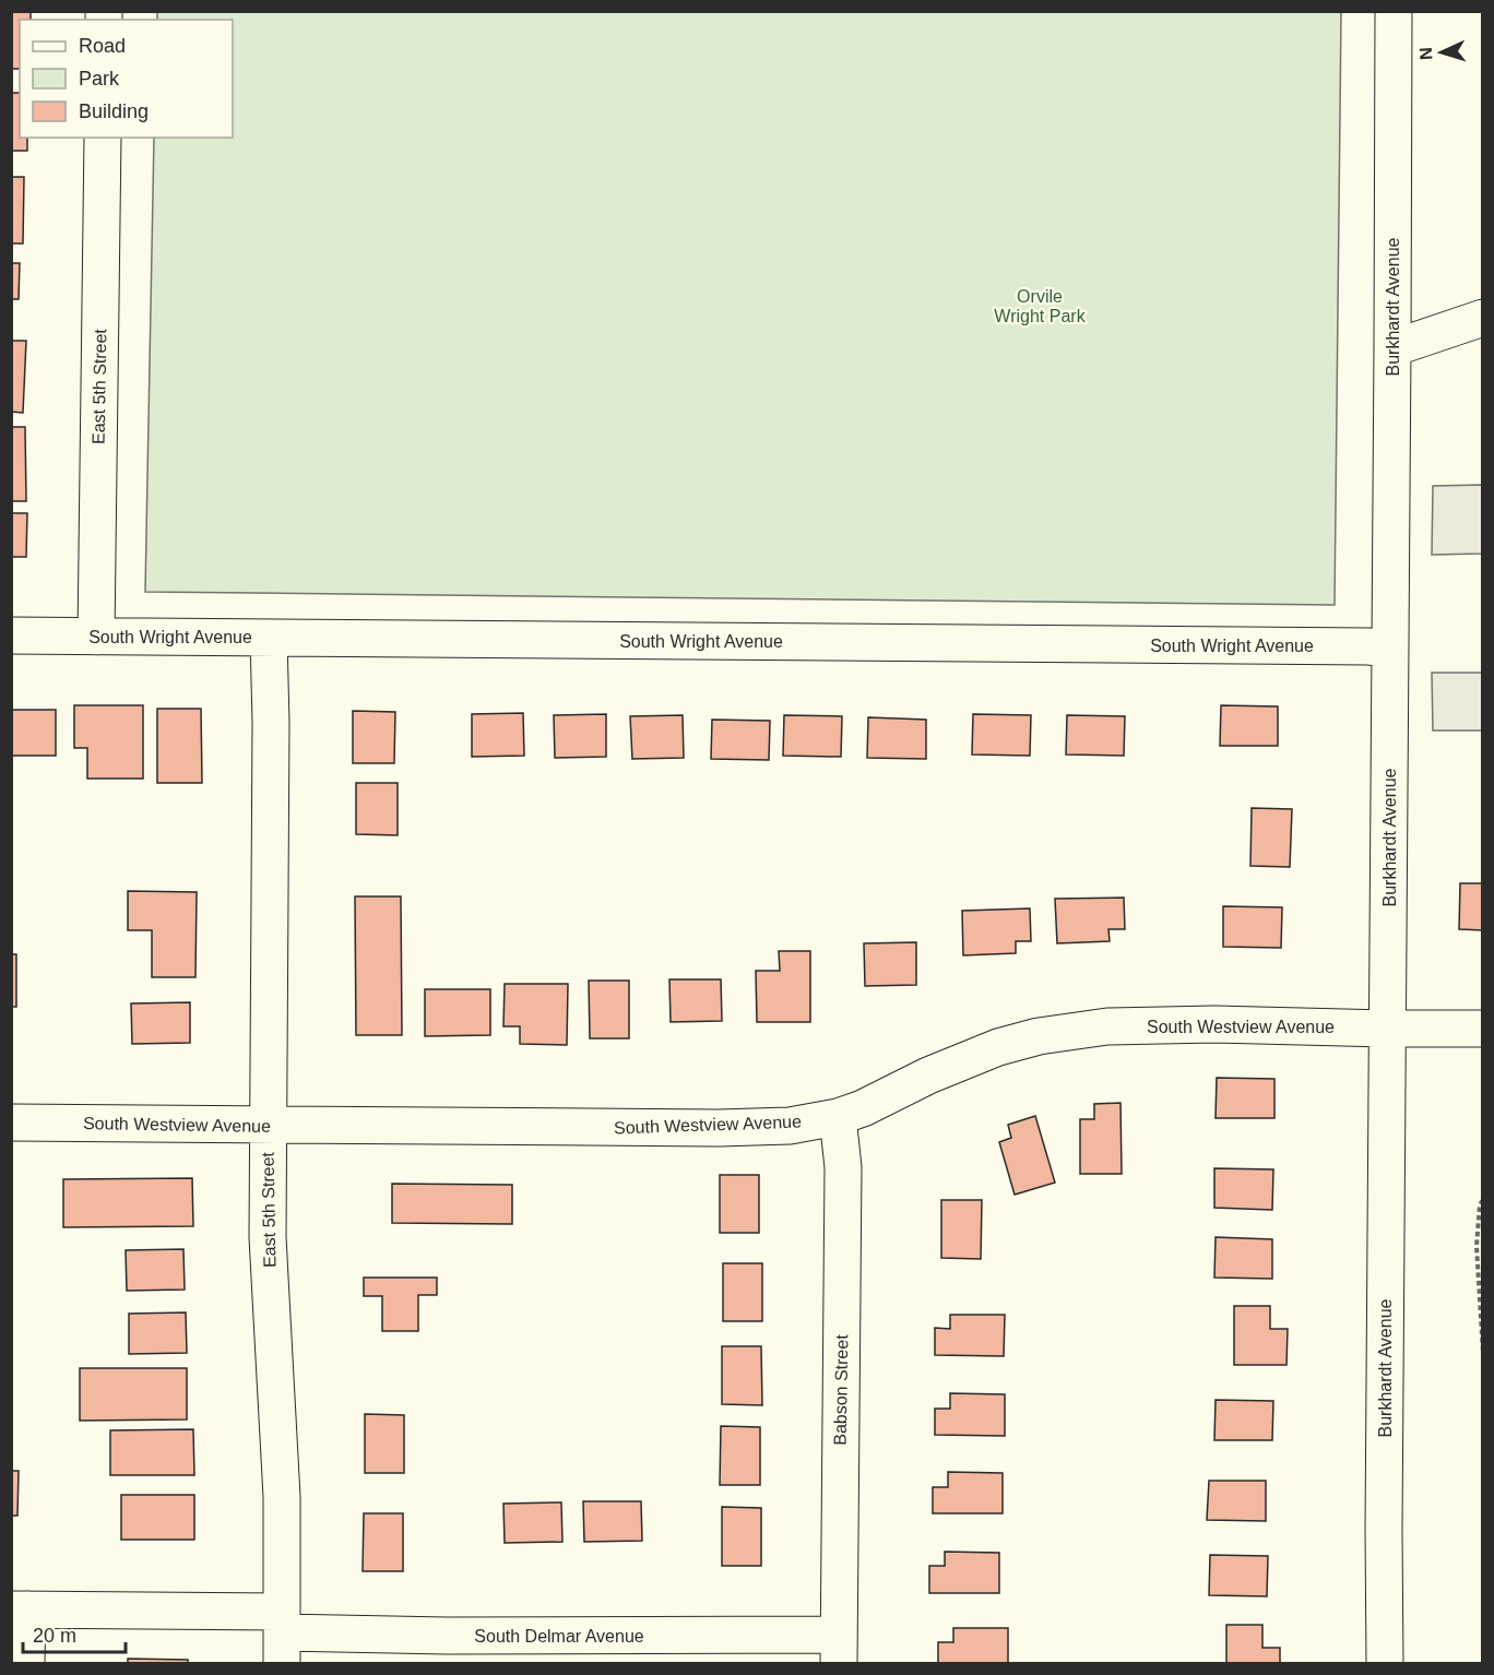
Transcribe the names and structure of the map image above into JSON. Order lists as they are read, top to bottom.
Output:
{
  "streets": {
    "street": [
      "Burkhardt Avenue",
      "East 5th Street",
      "South Wright Avenue",
      "South Westview Avenue",
      "Babson Street",
      "South Delmar Avenue"
    ]
  },
  "crossings": [
    ["Burkhardt Avenue", "South Wright Avenue"],
    ["Burkhardt Avenue", "South Westview Avenue"],
    ["East 5th Street", "South Wright Avenue"],
    ["East 5th Street", "South Westview Avenue"],
    ["East 5th Street", "South Delmar Avenue"],
    ["South Westview Avenue", "Babson Street"],
    ["Babson Street", "South Delmar Avenue"]
  ],
  "parks": ["Orvile Wright Park"],
  "legend": ["Road", "Park", "Building"],
  "scale_bar": "20 m",
  "north": "left"
}
